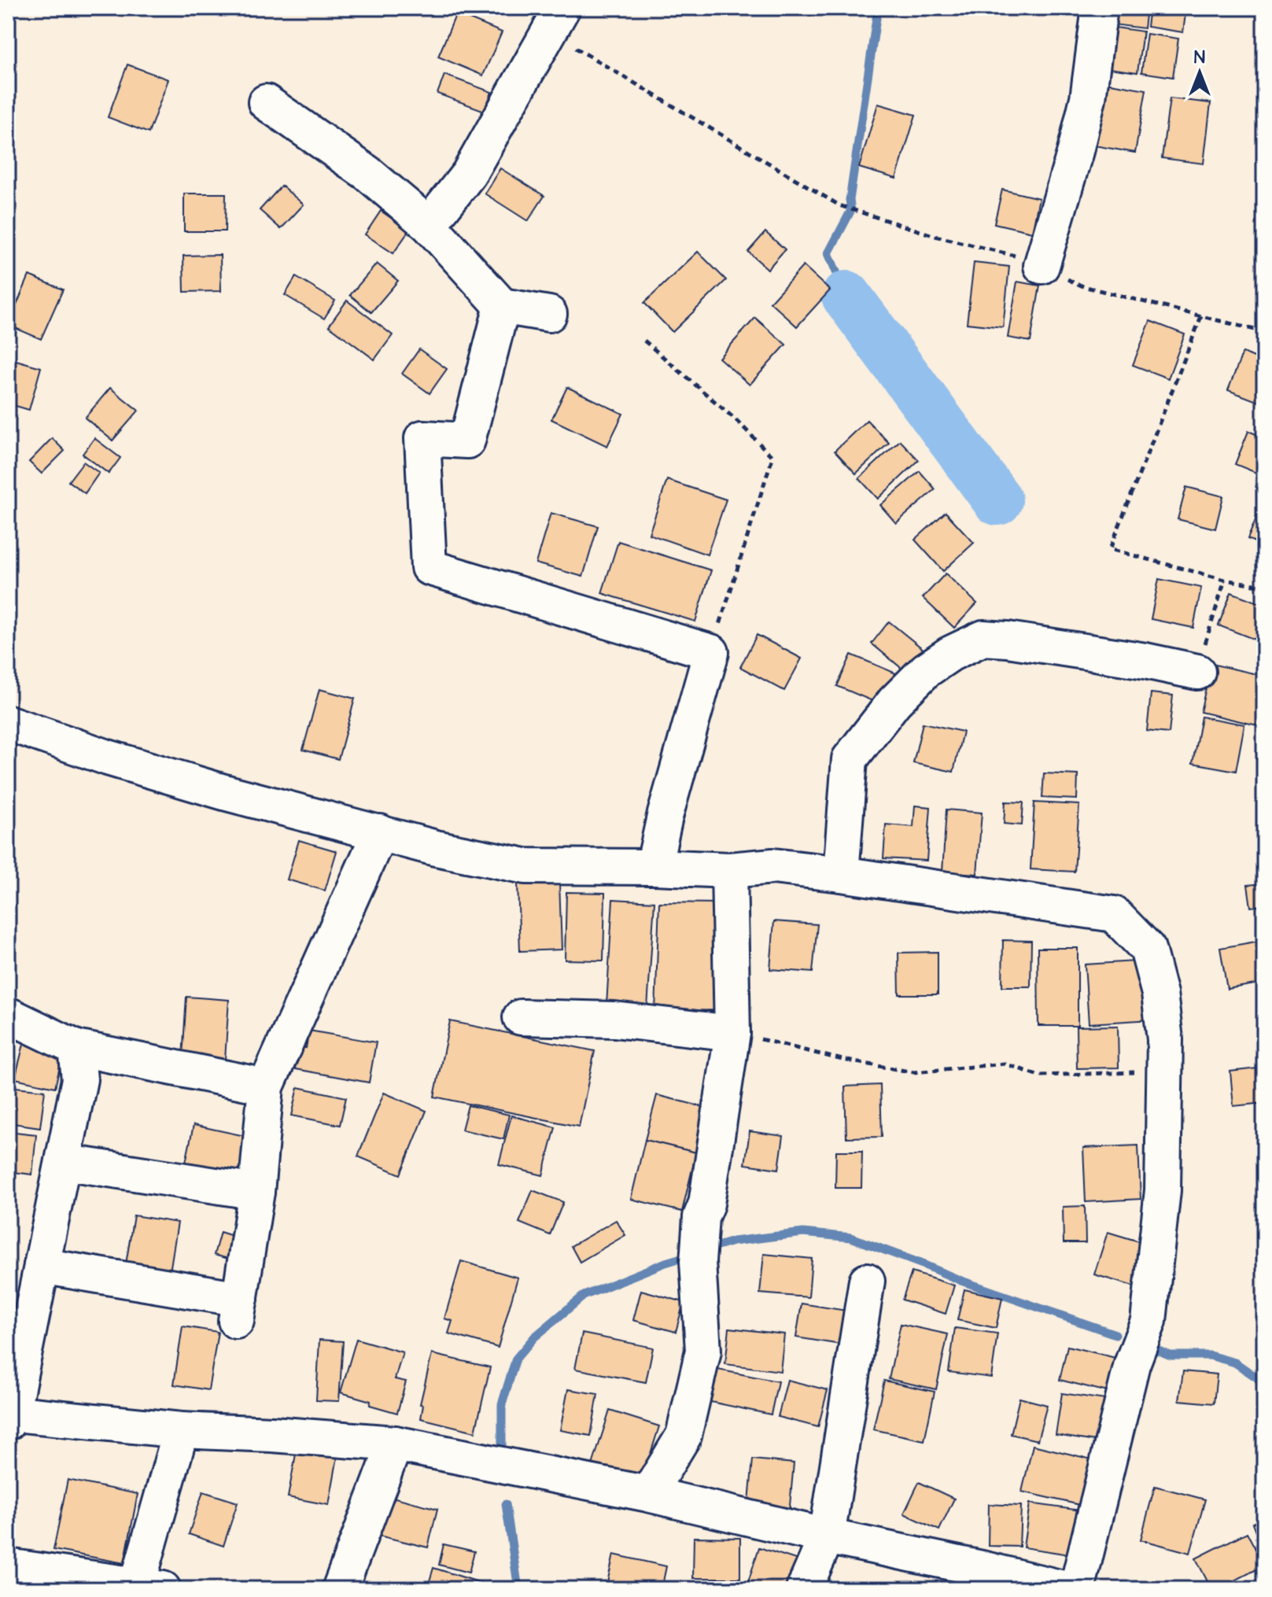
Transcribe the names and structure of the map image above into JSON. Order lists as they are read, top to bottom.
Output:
{
  "north": "top"
}
